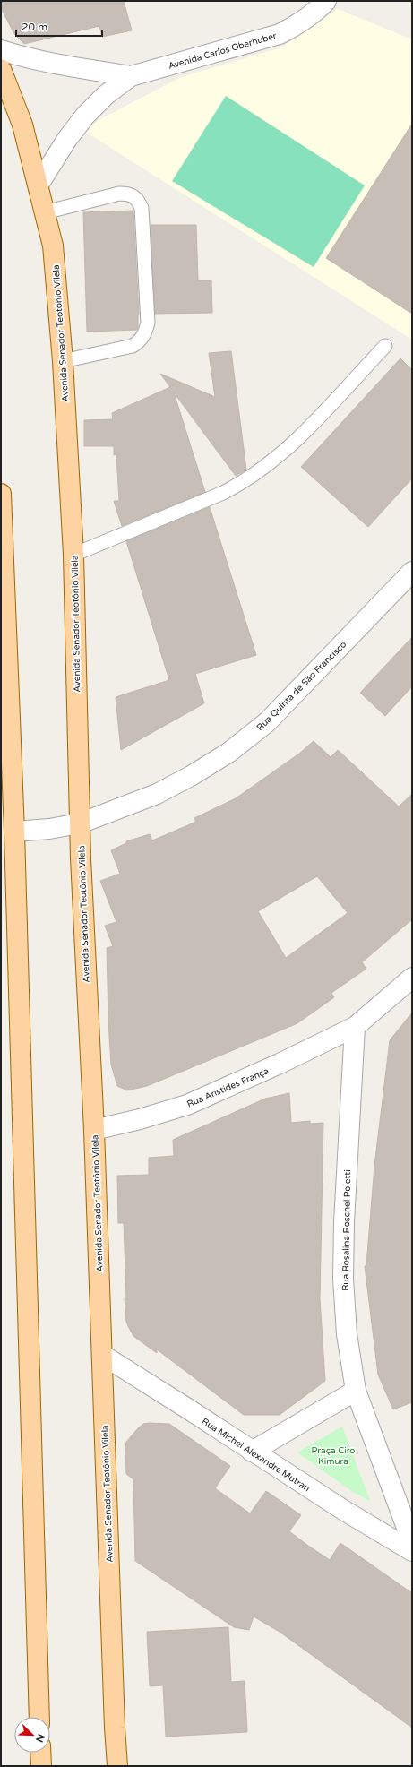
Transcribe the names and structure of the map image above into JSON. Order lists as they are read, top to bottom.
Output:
{
  "streets": {
    "main road": ["Avenida Senador Teotônio Vilela"],
    "street": [
      "Avenida Carlos Oberhuber",
      "Rua Quinta de São Francisco",
      "Rua Aristides França",
      "Rua Rosalina Roschel Poletti",
      "Rua Michel Alexandre Mutran"
    ]
  },
  "crossings": [
    ["Avenida Carlos Oberhuber", "Avenida Senador Teotônio Vilela"],
    ["Avenida Senador Teotônio Vilela", "Rua Quinta de São Francisco"],
    ["Avenida Senador Teotônio Vilela", "Rua Aristides França"],
    ["Avenida Senador Teotônio Vilela", "Rua Michel Alexandre Mutran"],
    ["Rua Aristides França", "Rua Rosalina Roschel Poletti"]
  ],
  "parks": ["Praça Ciro Kimura"],
  "scale_bar": "20 m",
  "north": "bottom right"
}
